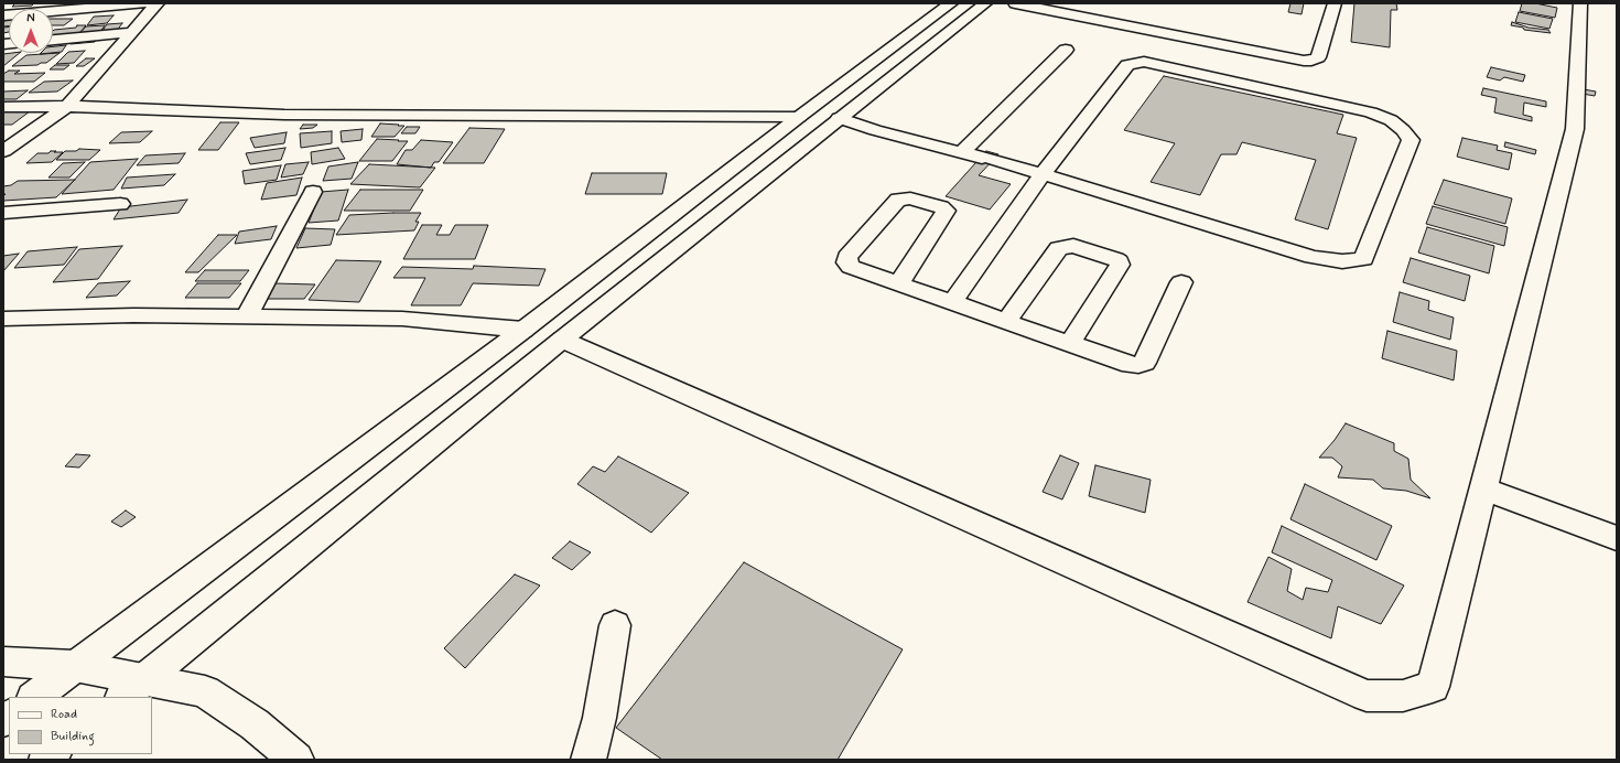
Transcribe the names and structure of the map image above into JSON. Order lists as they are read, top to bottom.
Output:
{
  "legend": ["Road", "Building"],
  "north": "top"
}
